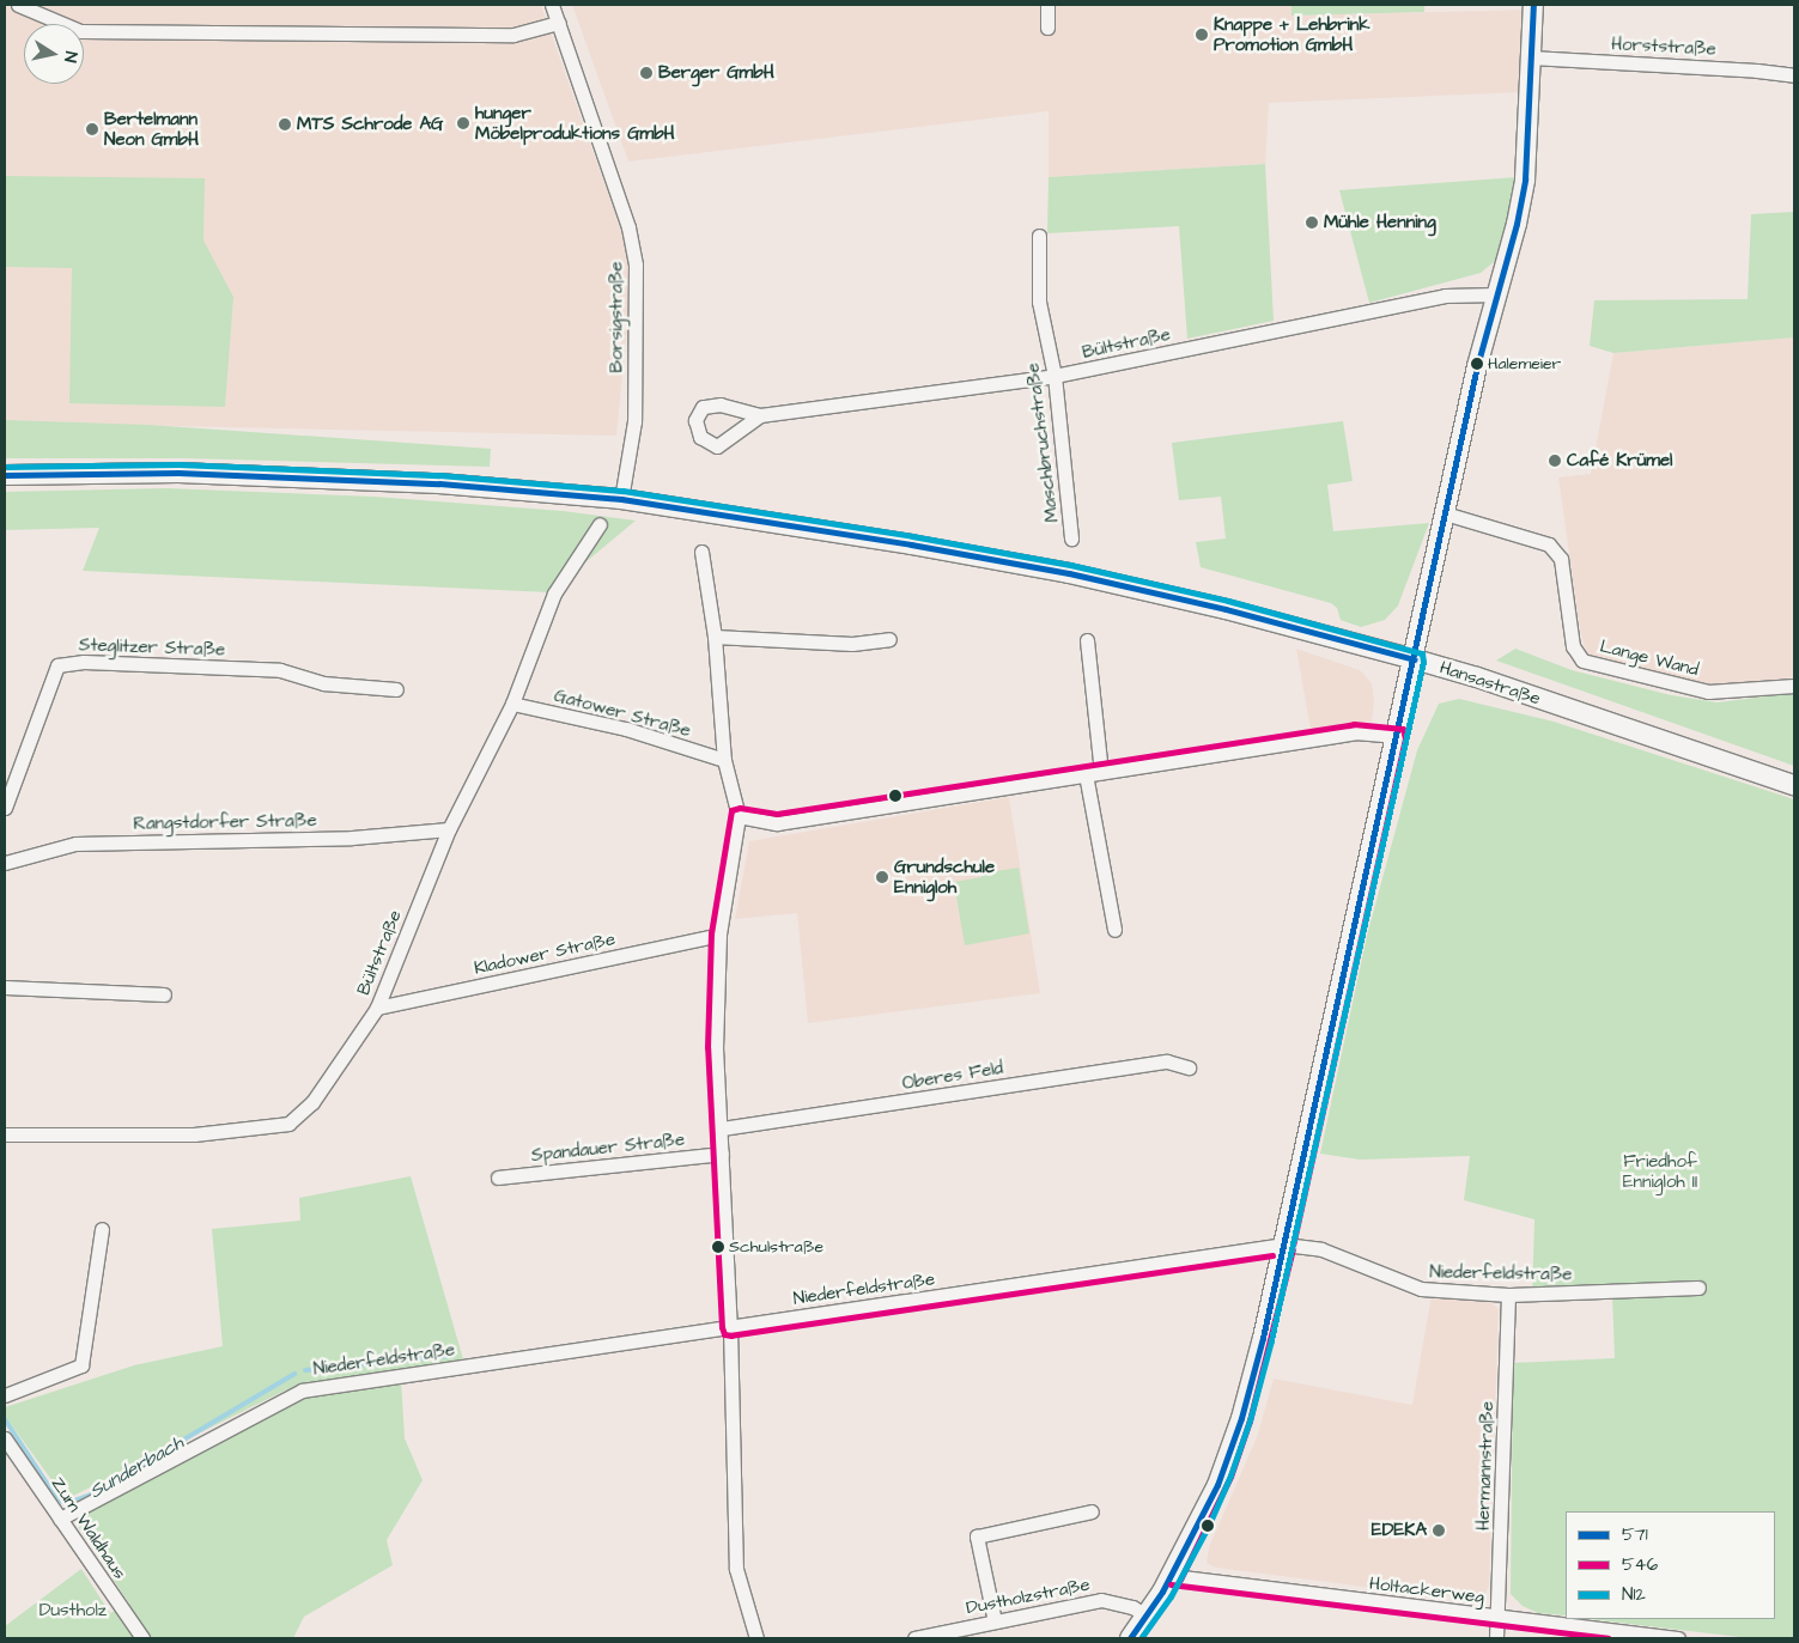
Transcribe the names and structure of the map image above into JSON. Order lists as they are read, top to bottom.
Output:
{
  "streets": {
    "main road": ["Hansastraße"],
    "street": [
      "Horststraße",
      "Borsigstraße",
      "Bültstraße",
      "Maschbruchstraße",
      "Steglitzer Straße",
      "Lange Wand",
      "Gatower Straße",
      "Rangstdorfer Straße",
      "Kladower Straße",
      "Oberes Feld",
      "Spandauer Straße",
      "Niederfeldstraße",
      "Hermannstraße",
      "Zum Waldhaus",
      "Holtackerweg",
      "Dustholzstraße"
    ]
  },
  "crossings": [
    ["Borsigstraße", "Hansastraße"],
    ["Bültstraße", "Maschbruchstraße"],
    ["Bültstraße", "Gatower Straße"],
    ["Bültstraße", "Rangstdorfer Straße"],
    ["Bültstraße", "Kladower Straße"],
    ["Niederfeldstraße", "Hermannstraße"],
    ["Niederfeldstraße", "Zum Waldhaus"],
    ["Hermannstraße", "Holtackerweg"]
  ],
  "water": ["Sunderbach"],
  "parks": ["Friedhof Ennigloh II", "Dustholz"],
  "places": [
    "Knappe + Lehbrink Promotion GmbH",
    "Berger GmbH",
    "hunger Möbelproduktions GmbH",
    "MTS Schrode AG",
    "Bertelmann Neon GmbH",
    "Mühle Henning",
    "Halemeier",
    "Café Krümel",
    "Grundschule Ennigloh",
    "Schulstraße",
    "EDEKA"
  ],
  "lines": ["transit line 571", "transit line N12", "transit line 546"],
  "legend": ["571", "546", "N12"],
  "north": "right"
}
